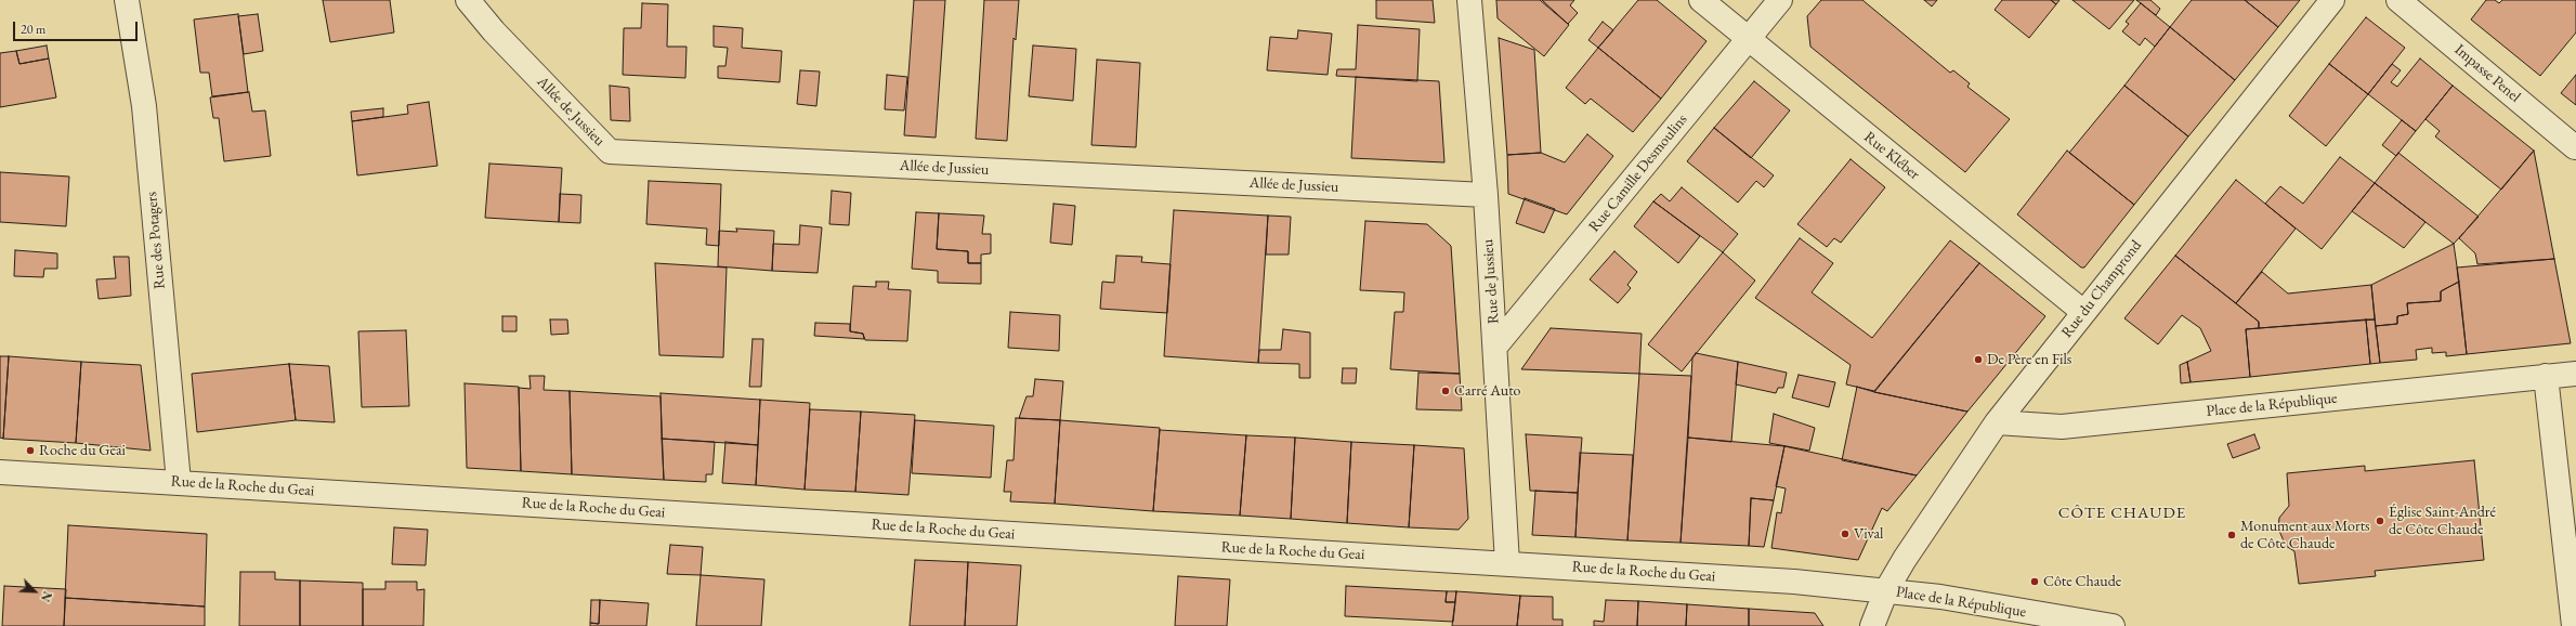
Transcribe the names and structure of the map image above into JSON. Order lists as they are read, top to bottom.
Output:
{
  "streets": {
    "street": [
      "Impasse Penel",
      "Allée de Jussieu",
      "Rue Kléber",
      "Rue Camille Desmoulins",
      "Rue des Potagers",
      "Rue de Jussieu",
      "Rue du Champrond",
      "Place de la République",
      "Rue de la Roche du Geai"
    ]
  },
  "crossings": [
    ["Allée de Jussieu", "Rue de Jussieu"],
    ["Rue Kléber", "Rue Camille Desmoulins"],
    ["Rue Kléber", "Rue du Champrond"],
    ["Rue Camille Desmoulins", "Rue de Jussieu"],
    ["Rue des Potagers", "Rue de la Roche du Geai"],
    ["Rue de Jussieu", "Rue de la Roche du Geai"],
    ["Rue du Champrond", "Place de la République"],
    ["Rue du Champrond", "Rue de la Roche du Geai"],
    ["Place de la République", "Rue de la Roche du Geai"]
  ],
  "districts": ["CÔTE CHAUDE"],
  "places": [
    "De Père en Fils",
    "Carré Auto",
    "Roche du Geai",
    "Église Saint-André de Côte Chaude",
    "Vival",
    "Monument aux Morts de Côte Chaude",
    "Côte Chaude"
  ],
  "scale_bar": "20 m",
  "north": "bottom right"
}
